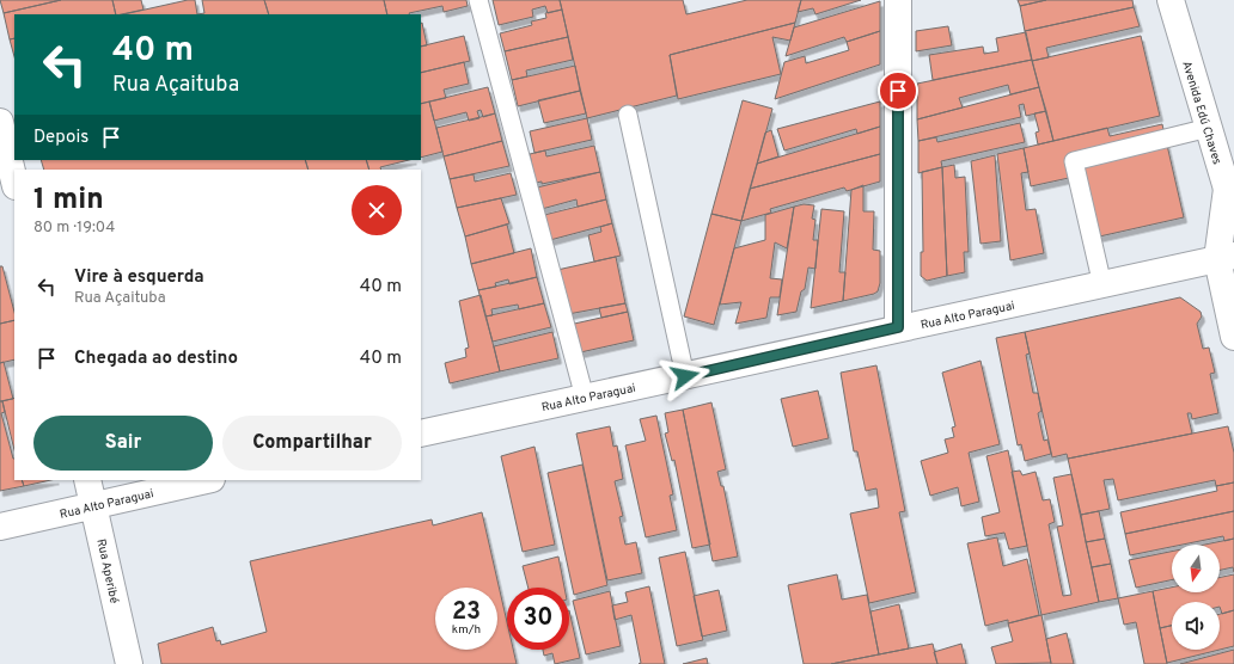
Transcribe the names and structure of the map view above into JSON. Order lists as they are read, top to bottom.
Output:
{
  "streets": {
    "street": ["Avenida Edú Chaves", "Rua Alto Paraguai", "Rua Aperibé"]
  },
  "crossings": [
    ["Avenida Edú Chaves", "Rua Alto Paraguai"],
    ["Rua Alto Paraguai", "Rua Aperibé"]
  ],
  "north": "bottom",
  "page": {
    "turn": ["40 m", "Rua Açaituba"],
    "then": "Depois",
    "heading": ["1 min", "80 m · 19:04"],
    "list": [
      {
        "name": "Vire à esquerda",
        "note": "Rua Açaituba",
        "value": "40 m"
      },
      {
        "name": "Chegada ao destino",
        "value": "40 m"
      }
    ],
    "buttons": ["Sair", "Compartilhar"],
    "speed": "23 km/h",
    "limit": "30"
  }
}
